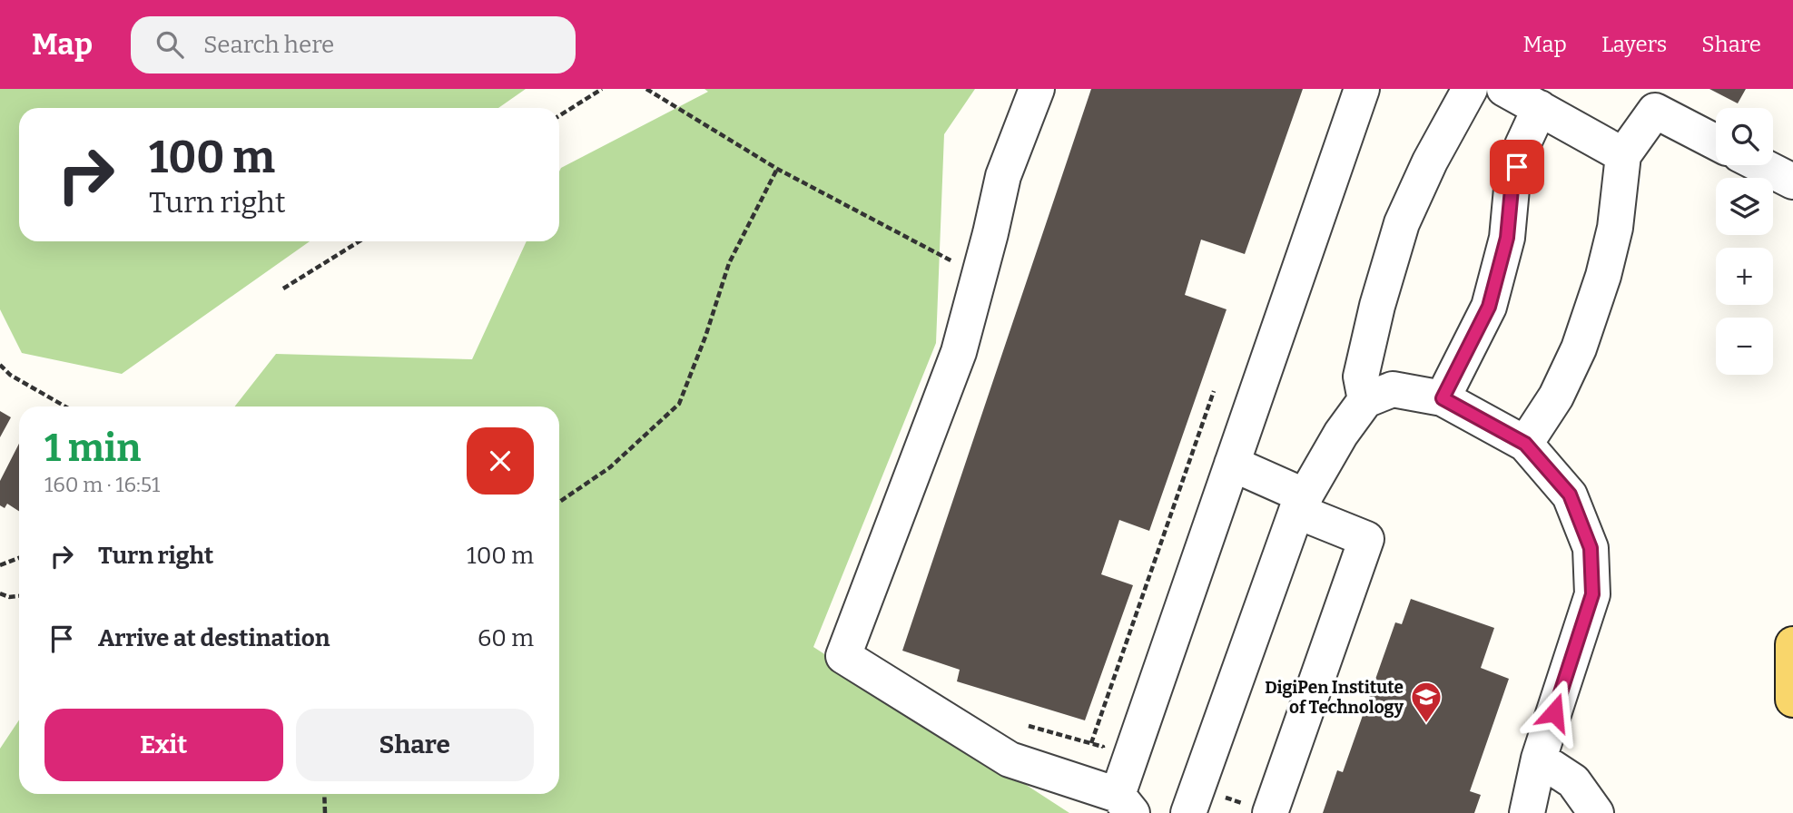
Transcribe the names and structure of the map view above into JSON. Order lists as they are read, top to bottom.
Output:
{
  "places": {
    "school or university": ["DigiPen Institute of Technology"]
  },
  "page": {
    "header": "Map",
    "search": "Search here",
    "nav": ["Map", "Layers", "Share"],
    "map_buttons": ["+", "−"],
    "turn": ["100 m", "Turn right"],
    "heading": ["1 min", "160 m · 16:51"],
    "list": [
      {
        "name": "Turn right",
        "value": "100 m"
      },
      {
        "name": "Arrive at destination",
        "value": "60 m"
      }
    ],
    "buttons": ["Exit", "Share"]
  }
}
